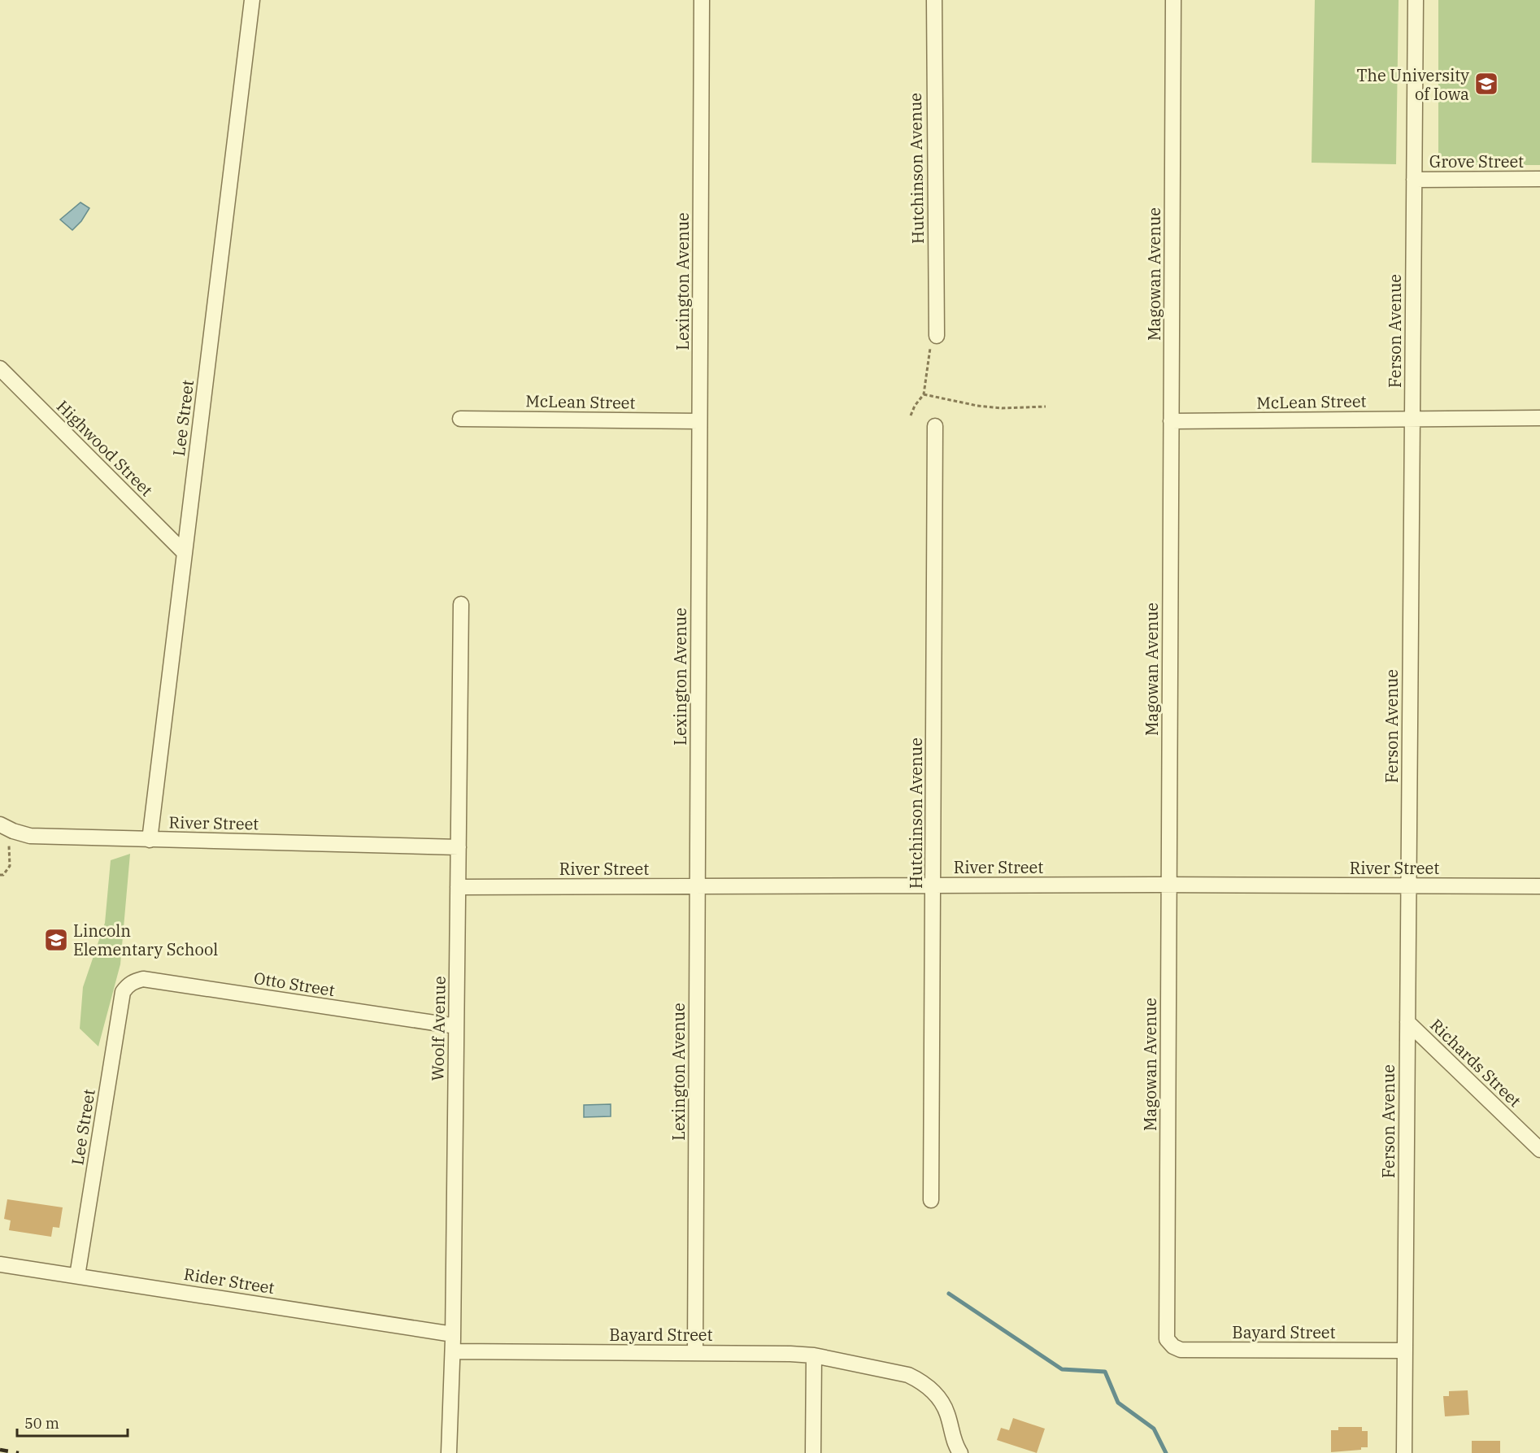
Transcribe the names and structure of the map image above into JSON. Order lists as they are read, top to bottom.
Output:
{
  "streets": {
    "street": [
      "Grove Street",
      "Hutchinson Avenue",
      "Magowan Avenue",
      "Lexington Avenue",
      "Ferson Avenue",
      "McLean Street",
      "Lee Street",
      "Highwood Street",
      "River Street",
      "Otto Street",
      "Woolf Avenue",
      "Richards Street",
      "Rider Street",
      "Bayard Street"
    ]
  },
  "crossings": [
    ["Grove Street", "Ferson Avenue"],
    ["Hutchinson Avenue", "River Street"],
    ["Magowan Avenue", "McLean Street"],
    ["Magowan Avenue", "River Street"],
    ["Magowan Avenue", "Bayard Street"],
    ["Lexington Avenue", "McLean Street"],
    ["Lexington Avenue", "River Street"],
    ["Lexington Avenue", "Bayard Street"],
    ["Ferson Avenue", "McLean Street"],
    ["Ferson Avenue", "River Street"],
    ["Ferson Avenue", "Richards Street"],
    ["Ferson Avenue", "Bayard Street"],
    ["Lee Street", "Highwood Street"],
    ["Lee Street", "River Street"],
    ["Lee Street", "Otto Street"],
    ["Lee Street", "Rider Street"],
    ["River Street", "Woolf Avenue"],
    ["Otto Street", "Woolf Avenue"],
    ["Woolf Avenue", "Rider Street"],
    ["Woolf Avenue", "Bayard Street"]
  ],
  "places": {
    "school or university": ["The University of Iowa", "Lincoln Elementary School"]
  },
  "scale_bar": "50 m"
}
